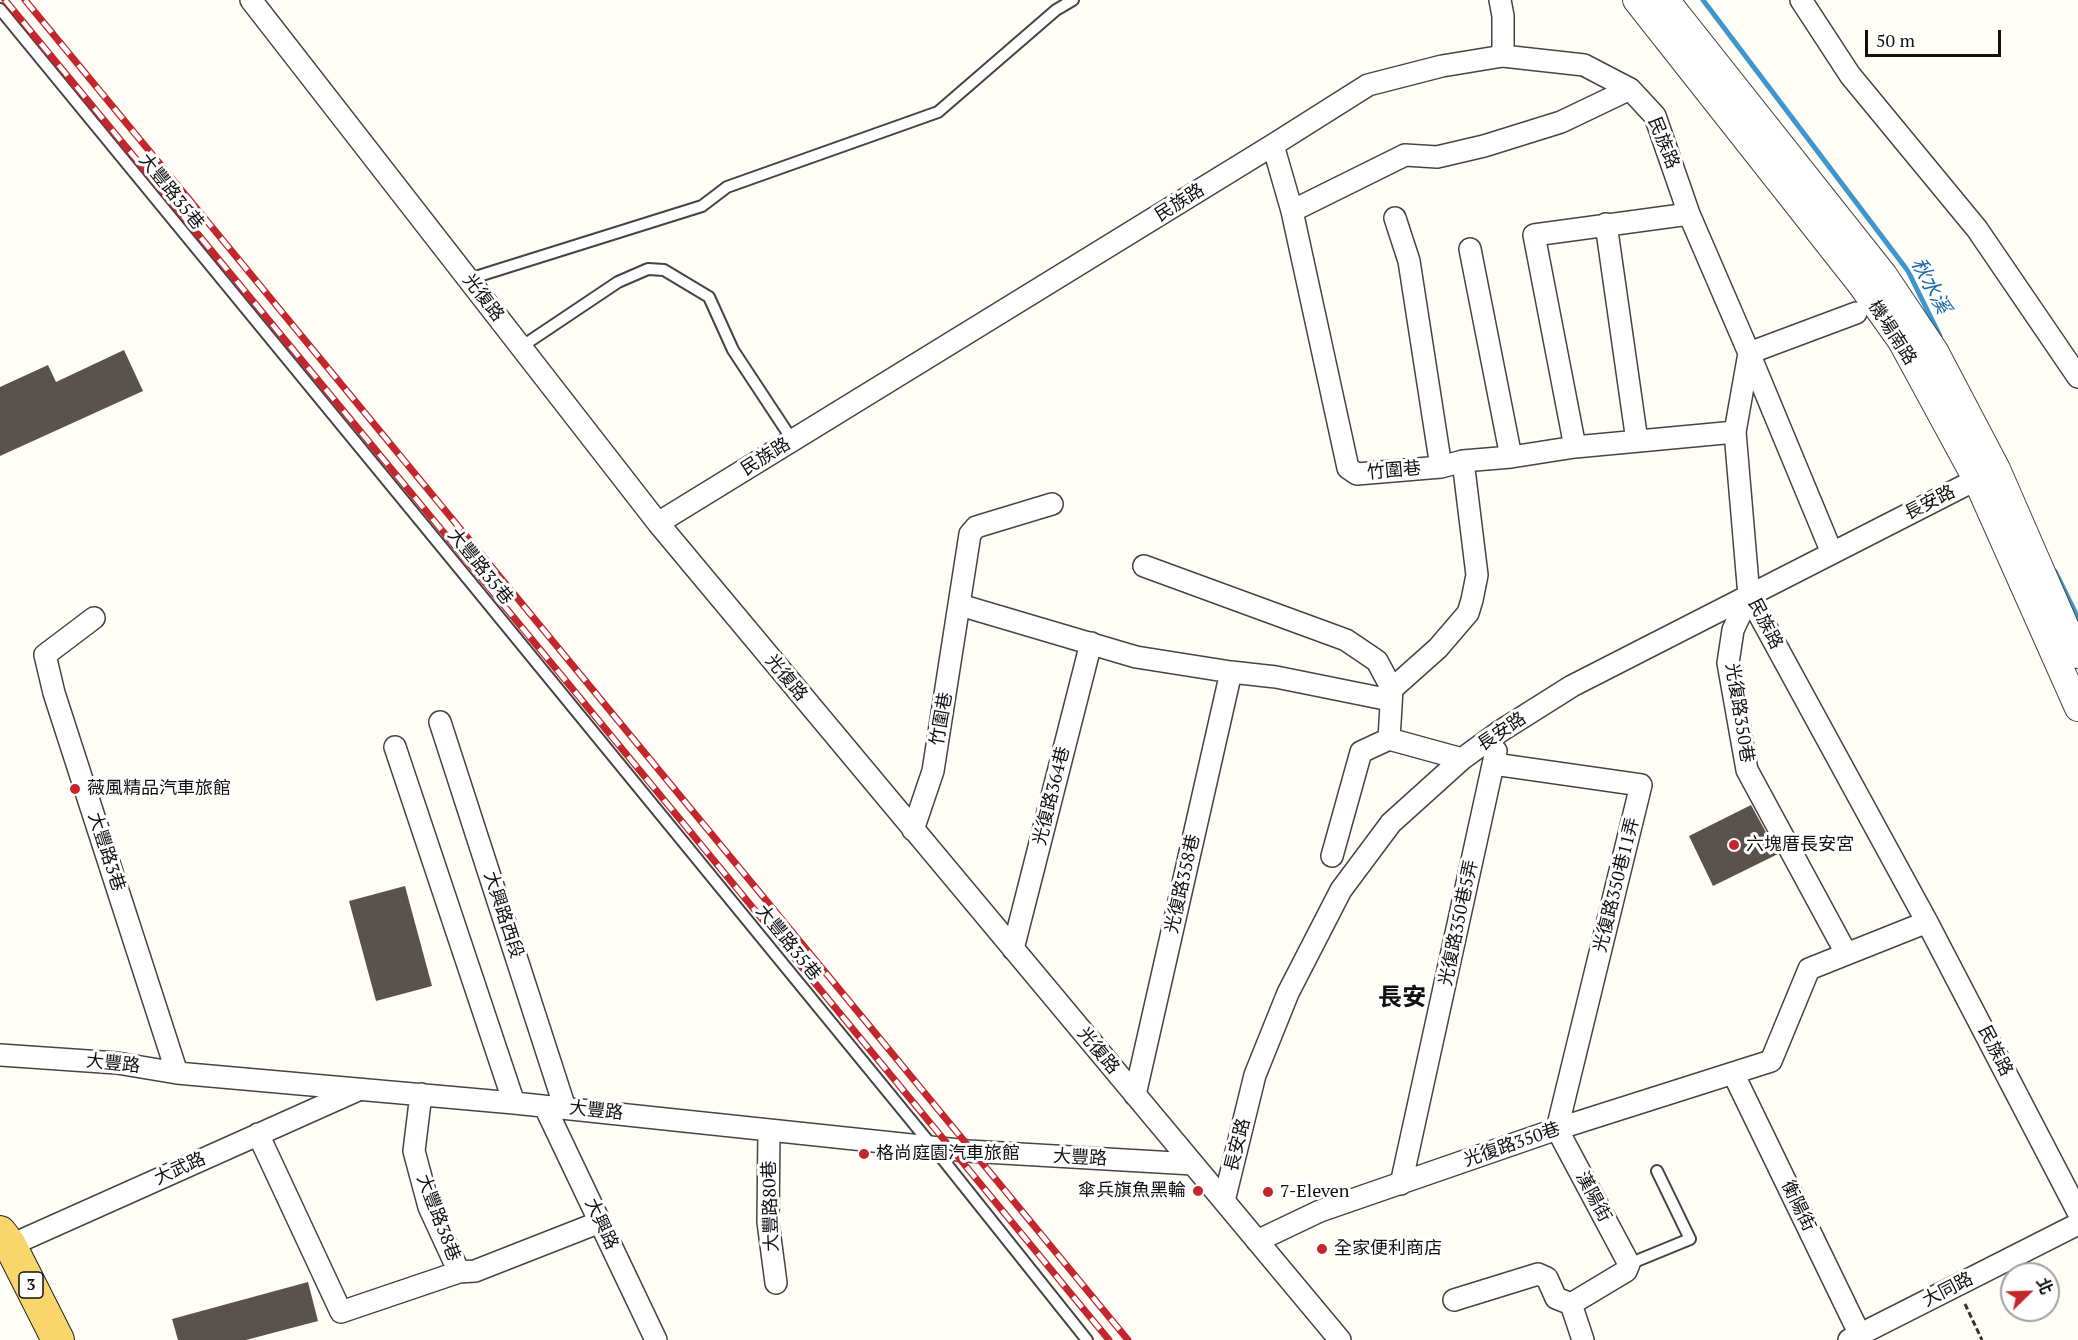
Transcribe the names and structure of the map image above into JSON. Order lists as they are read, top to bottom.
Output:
{
  "streets": {
    "main road": ["3"],
    "street": [
      "民族路",
      "光復路",
      "機場南路",
      "竹圍巷",
      "長安路",
      "光復路350巷",
      "光復路364巷",
      "大豐路3巷",
      "光復路358巷",
      "光復路350巷11弄",
      "大興路西段",
      "光復路350巷5弄",
      "大豐路",
      "大武路",
      "漢陽街",
      "大豐路80巷",
      "衡陽街",
      "大豐路38巷",
      "大興路",
      "大同路"
    ],
    "lane": ["大豐路35巷"]
  },
  "crossings": [
    ["民族路", "光復路"],
    ["民族路", "竹圍巷"],
    ["民族路", "長安路"],
    ["民族路", "光復路350巷"],
    ["大豐路35巷", "大豐路"],
    ["光復路", "竹圍巷"],
    ["光復路", "長安路"],
    ["光復路", "光復路350巷"],
    ["光復路", "光復路364巷"],
    ["光復路", "光復路358巷"],
    ["光復路", "大豐路"],
    ["機場南路", "長安路"],
    ["長安路", "光復路350巷"],
    ["長安路", "光復路350巷5弄"],
    ["光復路350巷", "光復路350巷11弄"],
    ["光復路350巷", "光復路350巷5弄"],
    ["光復路350巷", "漢陽街"],
    ["光復路350巷", "衡陽街"],
    ["大豐路3巷", "大豐路"],
    ["光復路350巷11弄", "光復路350巷5弄"],
    ["光復路350巷11弄", "漢陽街"],
    ["大興路西段", "大豐路"],
    ["大興路西段", "大興路"],
    ["大豐路", "大武路"],
    ["大豐路", "大豐路80巷"],
    ["大豐路", "大豐路38巷"],
    ["大豐路", "大興路"],
    ["大武路", "3"],
    ["衡陽街", "大同路"]
  ],
  "districts": ["長安"],
  "water": ["秋水溪"],
  "places": [
    "薇風精品汽車旅館",
    "六塊厝長安宮",
    "格尚庭園汽車旅館",
    "傘兵旗魚黑輪",
    "7-Eleven",
    "全家便利商店"
  ],
  "scale_bar": "50 m",
  "north": "top right"
}
